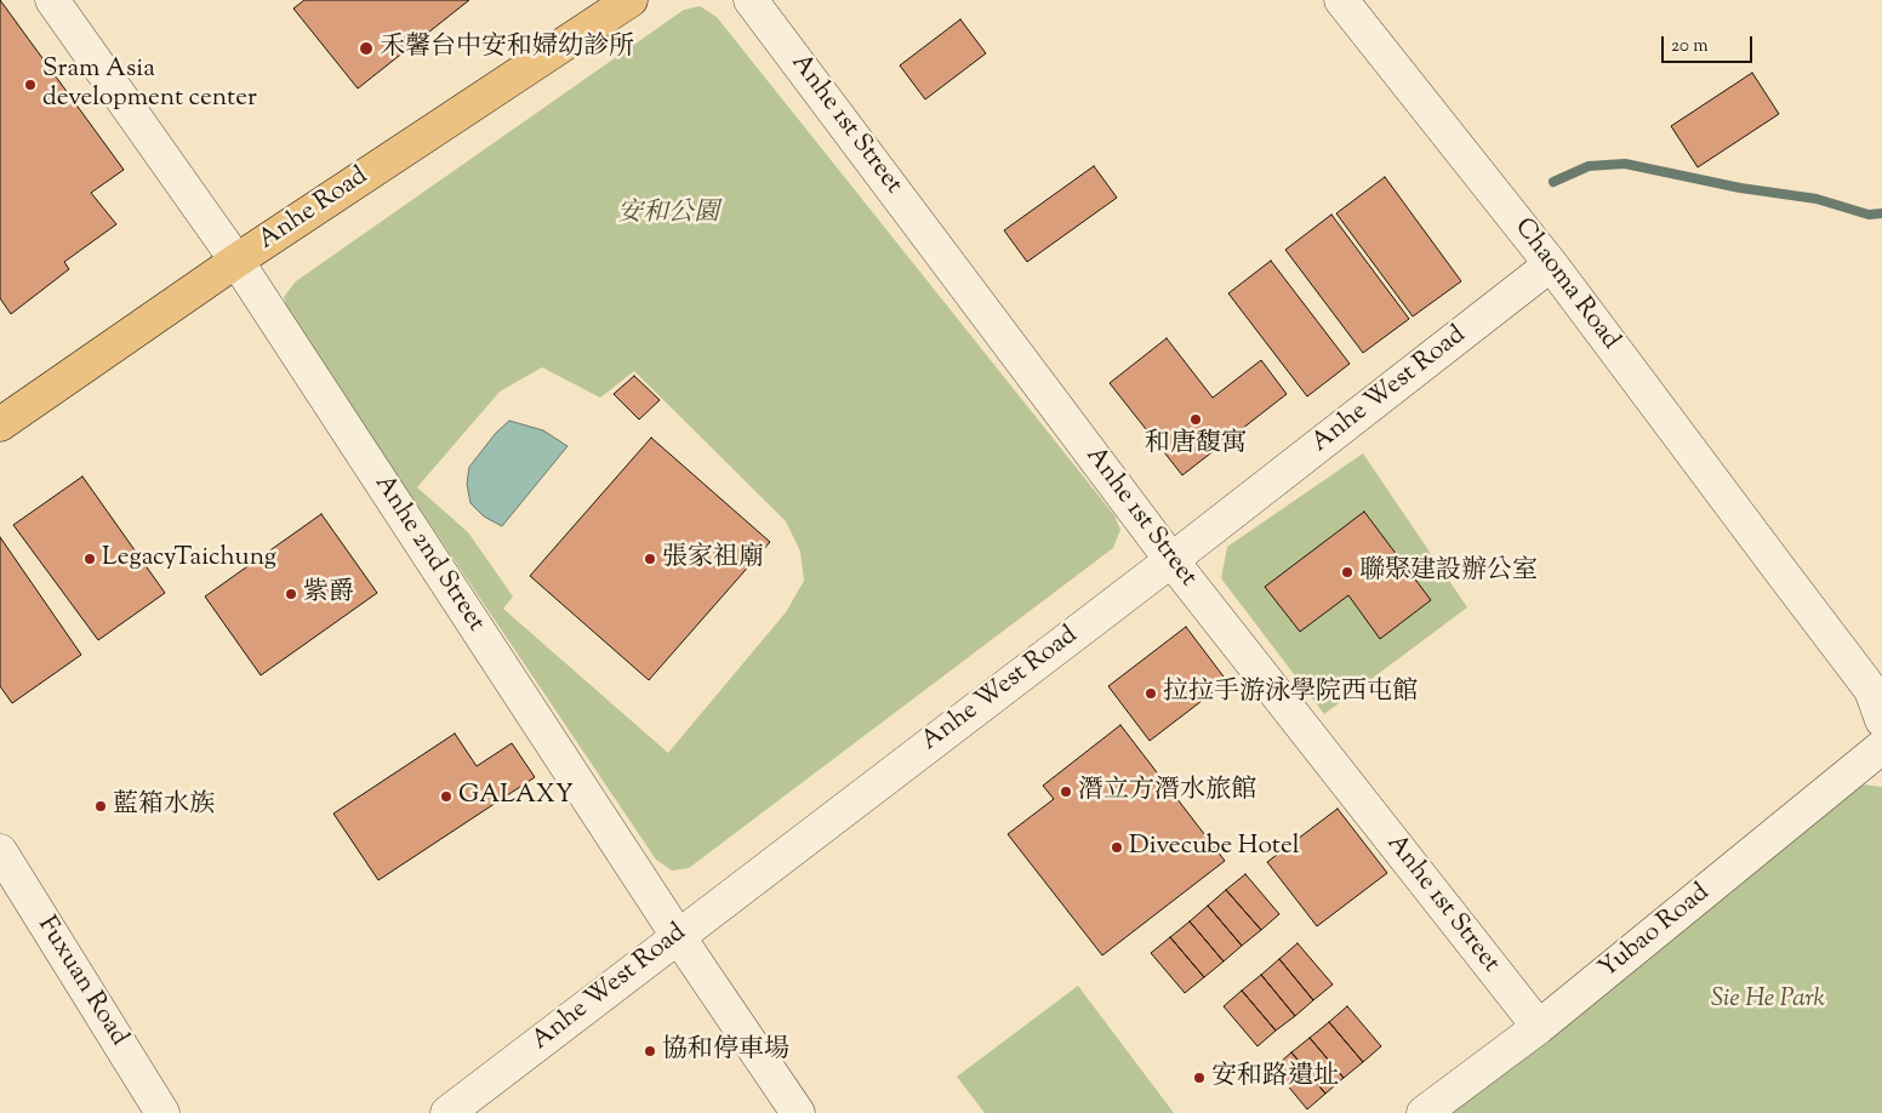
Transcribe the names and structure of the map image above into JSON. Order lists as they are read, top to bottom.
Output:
{
  "streets": {
    "main road": ["Anhe Road"],
    "street": [
      "Anhe 1st Street",
      "Chaoma Road",
      "Anhe West Road",
      "Anhe 2nd Street",
      "Yubao Road",
      "Fuxuan Road"
    ]
  },
  "crossings": [
    ["Anhe 1st Street", "Anhe West Road"],
    ["Anhe 1st Street", "Yubao Road"],
    ["Anhe Road", "Anhe 2nd Street"],
    ["Chaoma Road", "Anhe West Road"],
    ["Anhe West Road", "Anhe 2nd Street"]
  ],
  "parks": ["安和公園", "Sie He Park"],
  "places": [
    "禾馨台中安和婦幼診所",
    "Sram Asia development center",
    "和唐馥寓",
    "LegacyTaichung",
    "張家祖廟",
    "聯聚建設辦公室",
    "紫爵",
    "拉拉手游泳學院西屯館",
    "潛立方潛水旅館",
    "GALAXY",
    "藍箱水族",
    "Divecube Hotel",
    "協和停車場",
    "安和路遺址"
  ],
  "scale_bar": "20 m"
}
